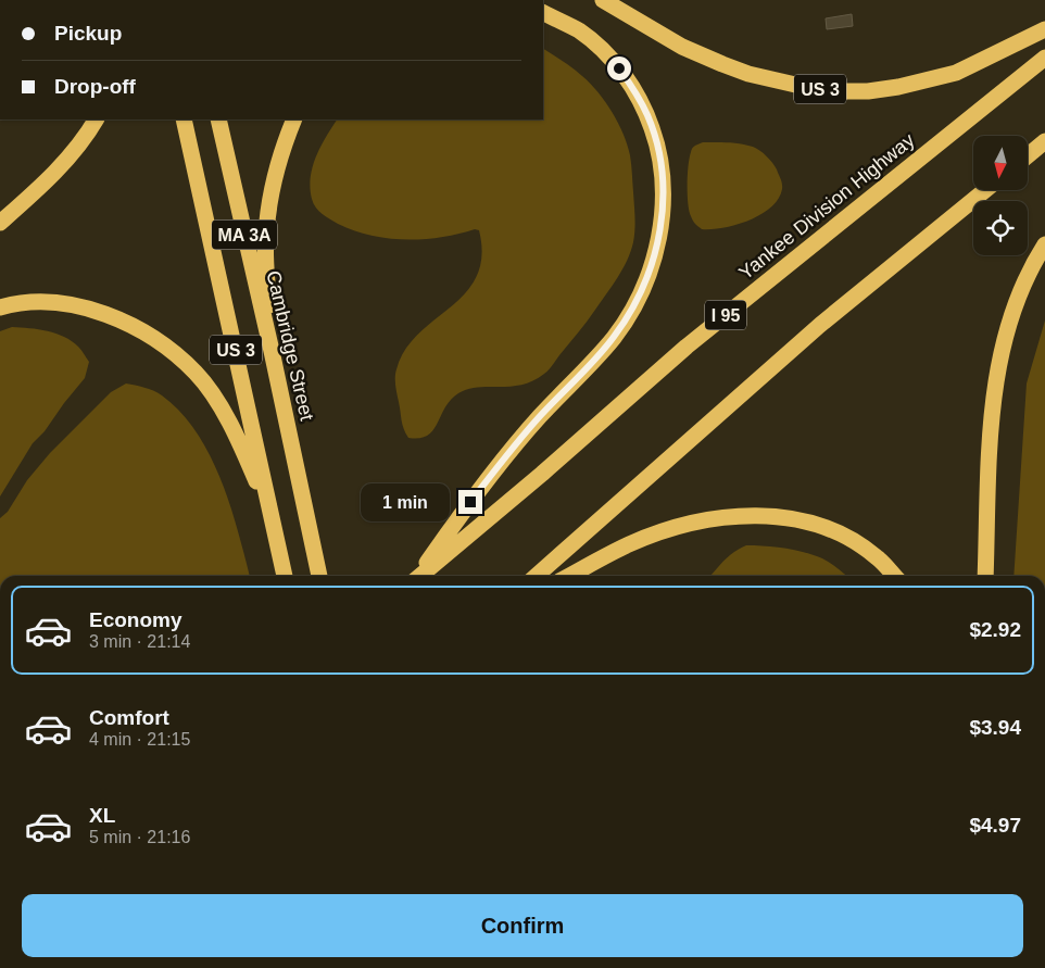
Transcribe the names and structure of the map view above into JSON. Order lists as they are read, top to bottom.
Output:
{
  "streets": {
    "highway": [
      "US 3",
      "Yankee Division Highway",
      "MA 3A",
      "I 95",
      "Cambridge Street"
    ]
  },
  "north": "bottom",
  "page": {
    "banner": ["Pickup", "Drop-off"],
    "bubble": "1 min",
    "list": [
      {
        "name": "Economy",
        "note": "3 min · 21:14",
        "value": "$2.92"
      },
      {
        "name": "Comfort",
        "note": "4 min · 21:15",
        "value": "$3.94"
      },
      {
        "name": "XL",
        "note": "5 min · 21:16",
        "value": "$4.97"
      }
    ],
    "buttons": "Confirm"
  }
}
